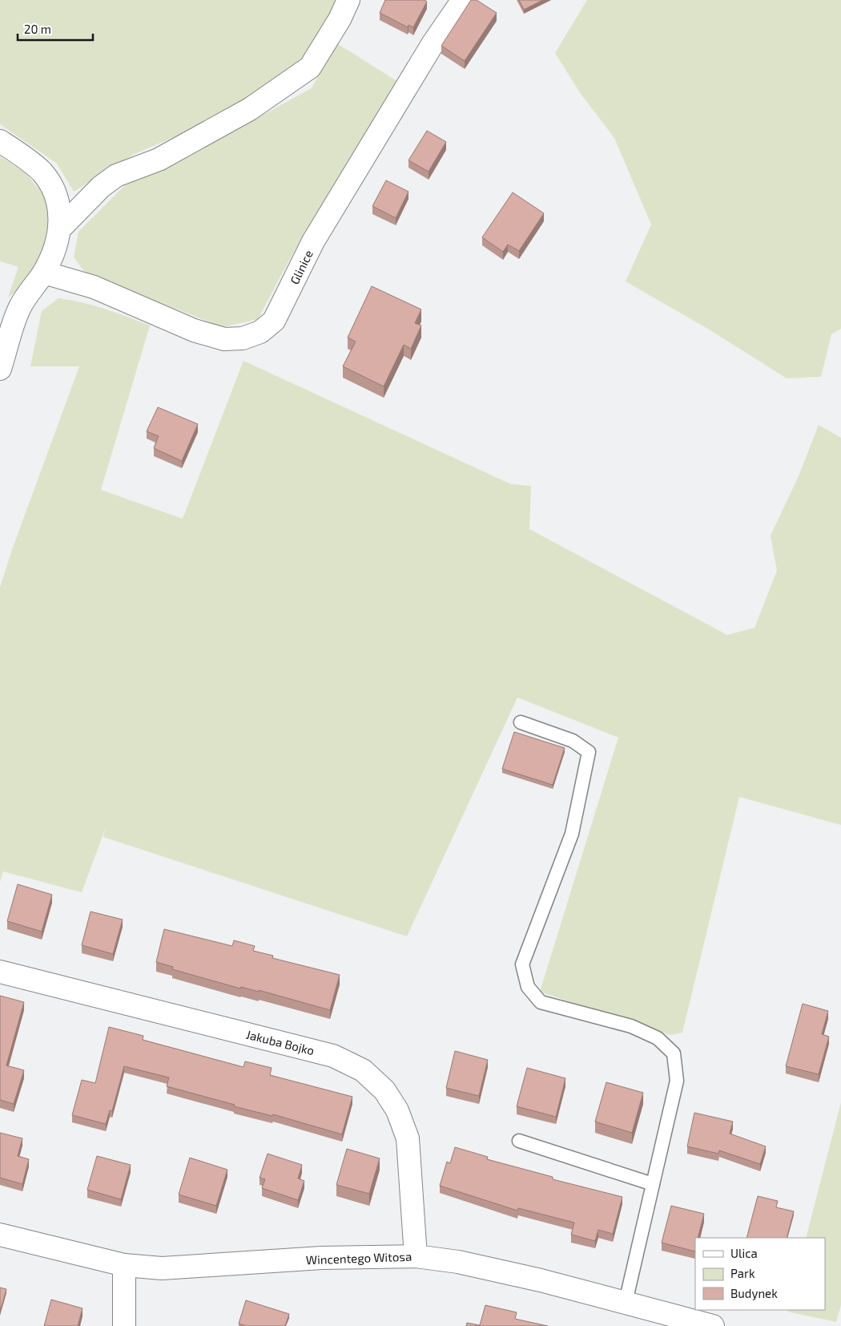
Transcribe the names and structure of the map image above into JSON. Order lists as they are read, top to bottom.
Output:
{
  "streets": {
    "street": ["Glinice", "Jakuba Bojko", "Wincentego Witosa"]
  },
  "crossings": [
    ["Jakuba Bojko", "Wincentego Witosa"]
  ],
  "legend": ["Ulica", "Park", "Budynek"],
  "scale_bar": "20 m"
}
